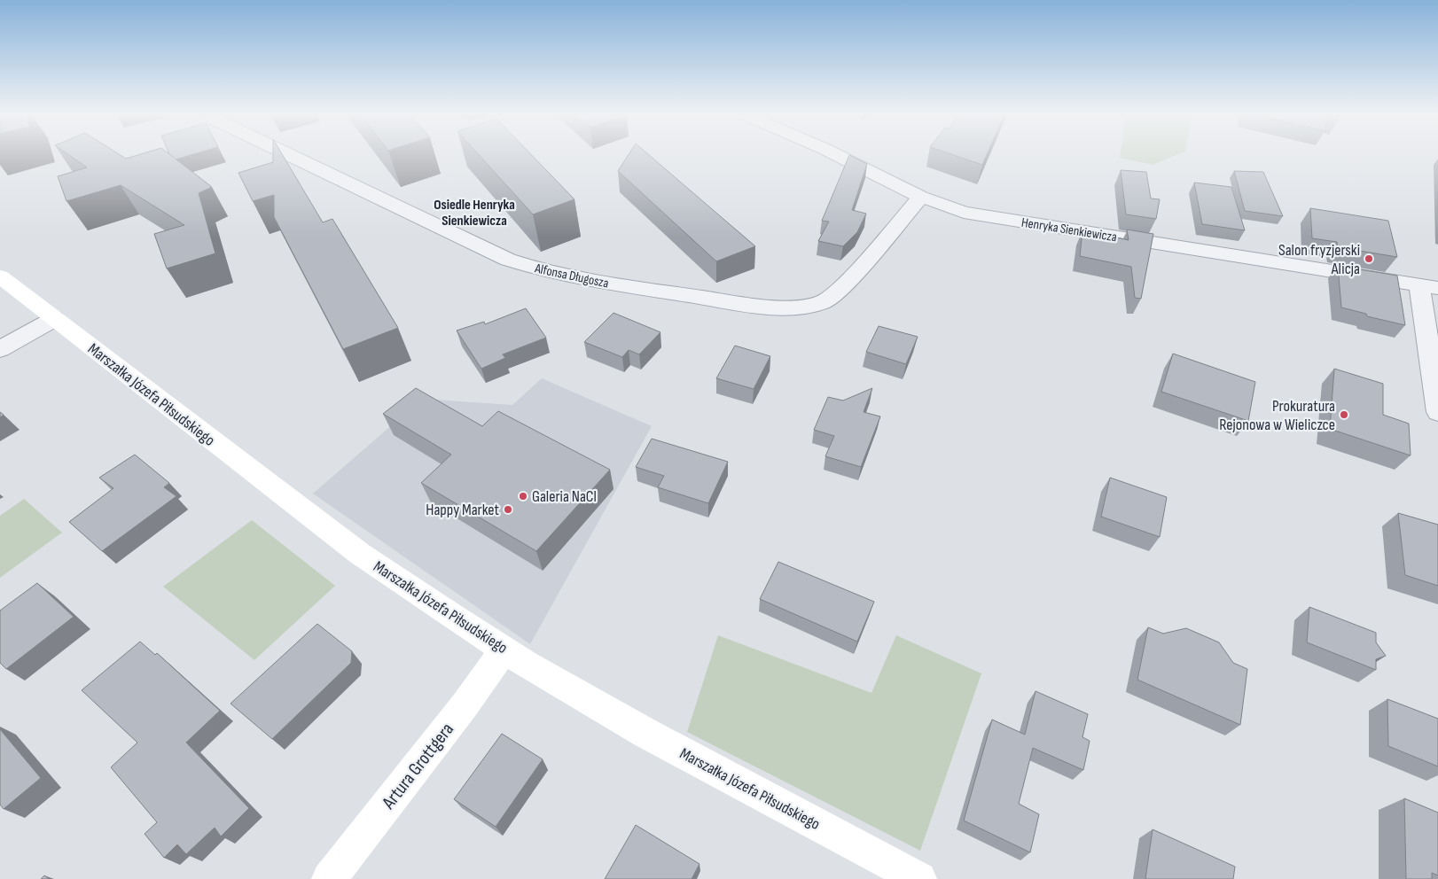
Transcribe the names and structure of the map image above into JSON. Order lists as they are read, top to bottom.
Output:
{
  "streets": {
    "main road": ["Marszałka Józefa Piłsudskiego", "Artura Grottgera"],
    "street": ["Henryka Sienkiewicza", "Alfonsa Długosza"]
  },
  "crossings": [
    ["Henryka Sienkiewicza", "Alfonsa Długosza"],
    ["Marszałka Józefa Piłsudskiego", "Artura Grottgera"]
  ],
  "districts": ["Osiedle Henryka Sienkiewicza"],
  "places": [
    "Salon fryzjerski Alicja",
    "Prokuratura Rejonowa w Wieliczce",
    "Galeria NaCl",
    "Happy Market"
  ]
}
